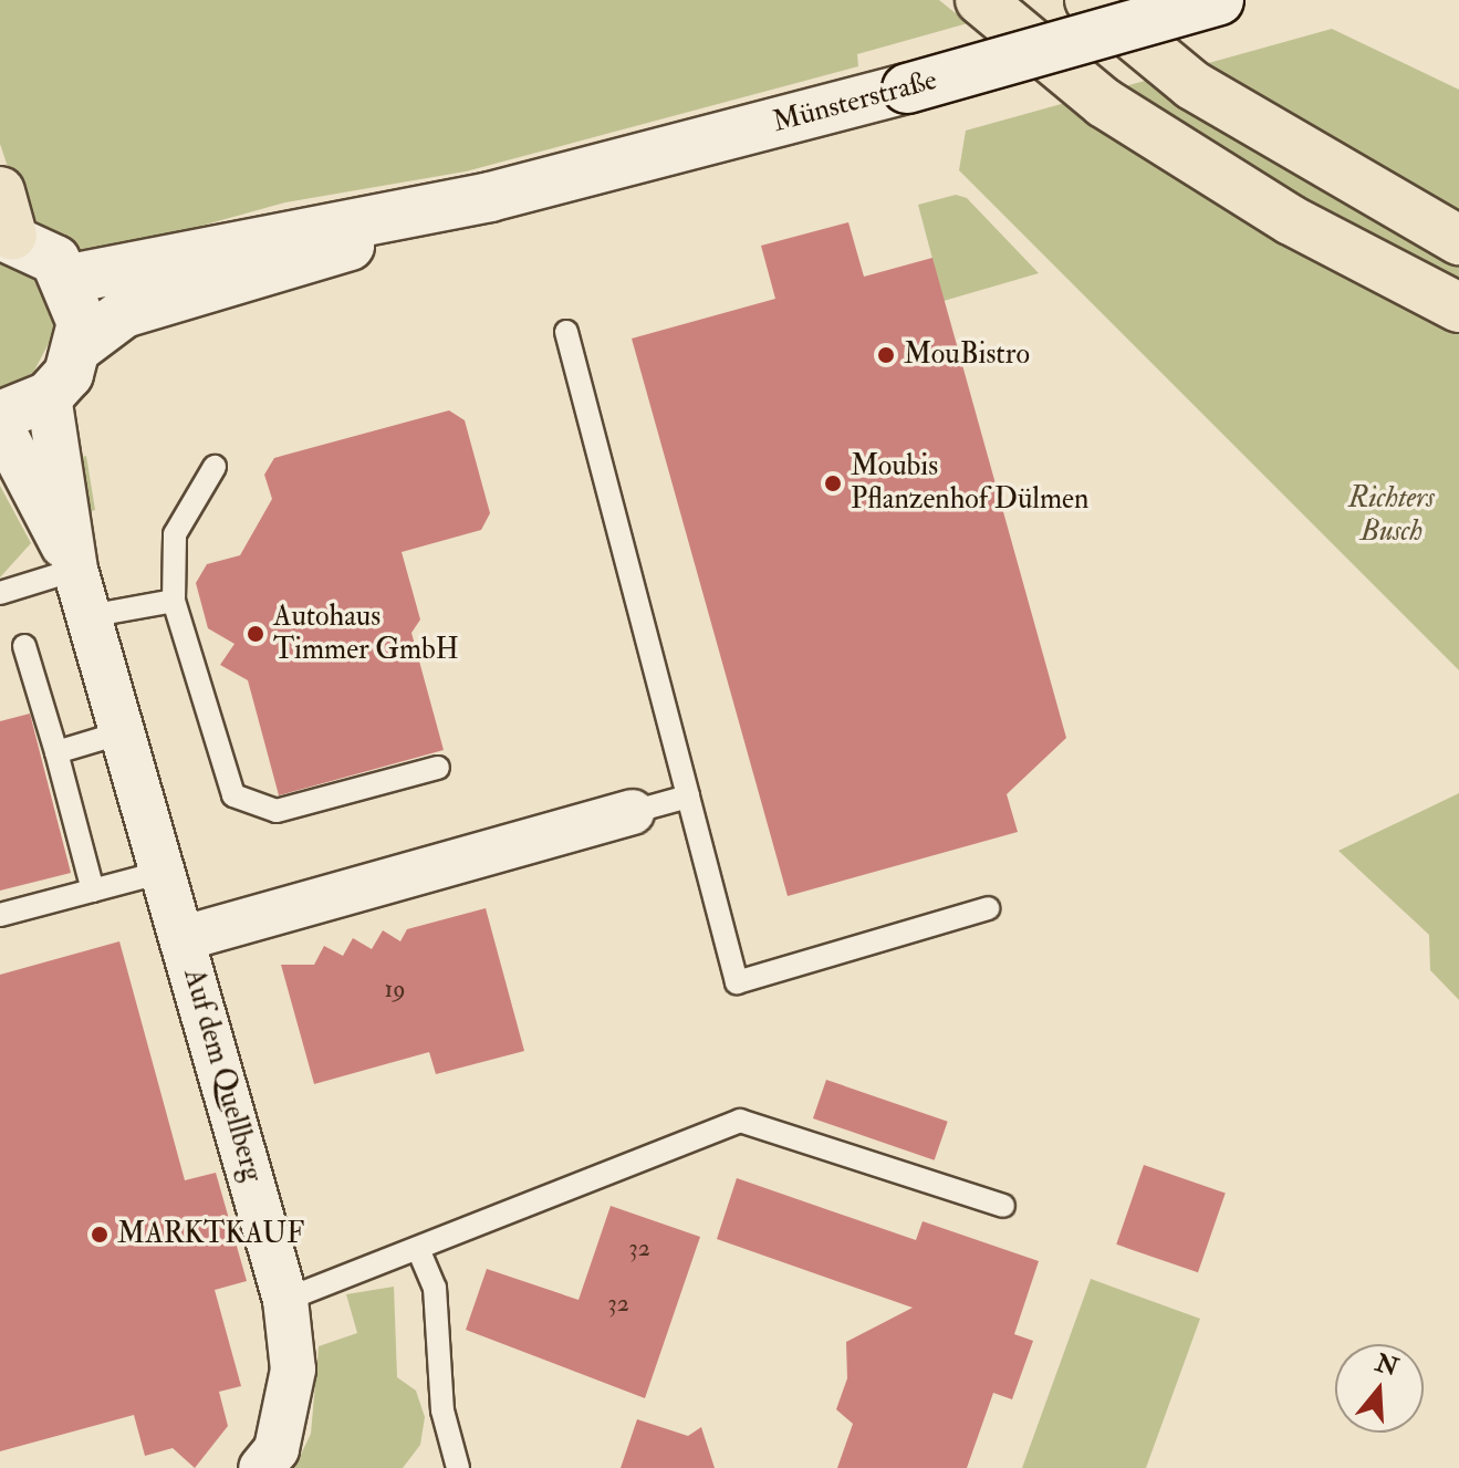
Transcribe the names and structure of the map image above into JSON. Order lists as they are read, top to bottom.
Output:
{
  "streets": {
    "main road": ["Münsterstraße"],
    "street": ["Auf dem Quellberg"]
  },
  "parks": ["Richters Busch"],
  "places": [
    "MouBistro",
    "Moubis Pflanzenhof Dülmen",
    "Autohaus Timmer GmbH",
    "MARKTKAUF"
  ],
  "house_numbers": ["19", "32", "32"],
  "north": "top"
}
